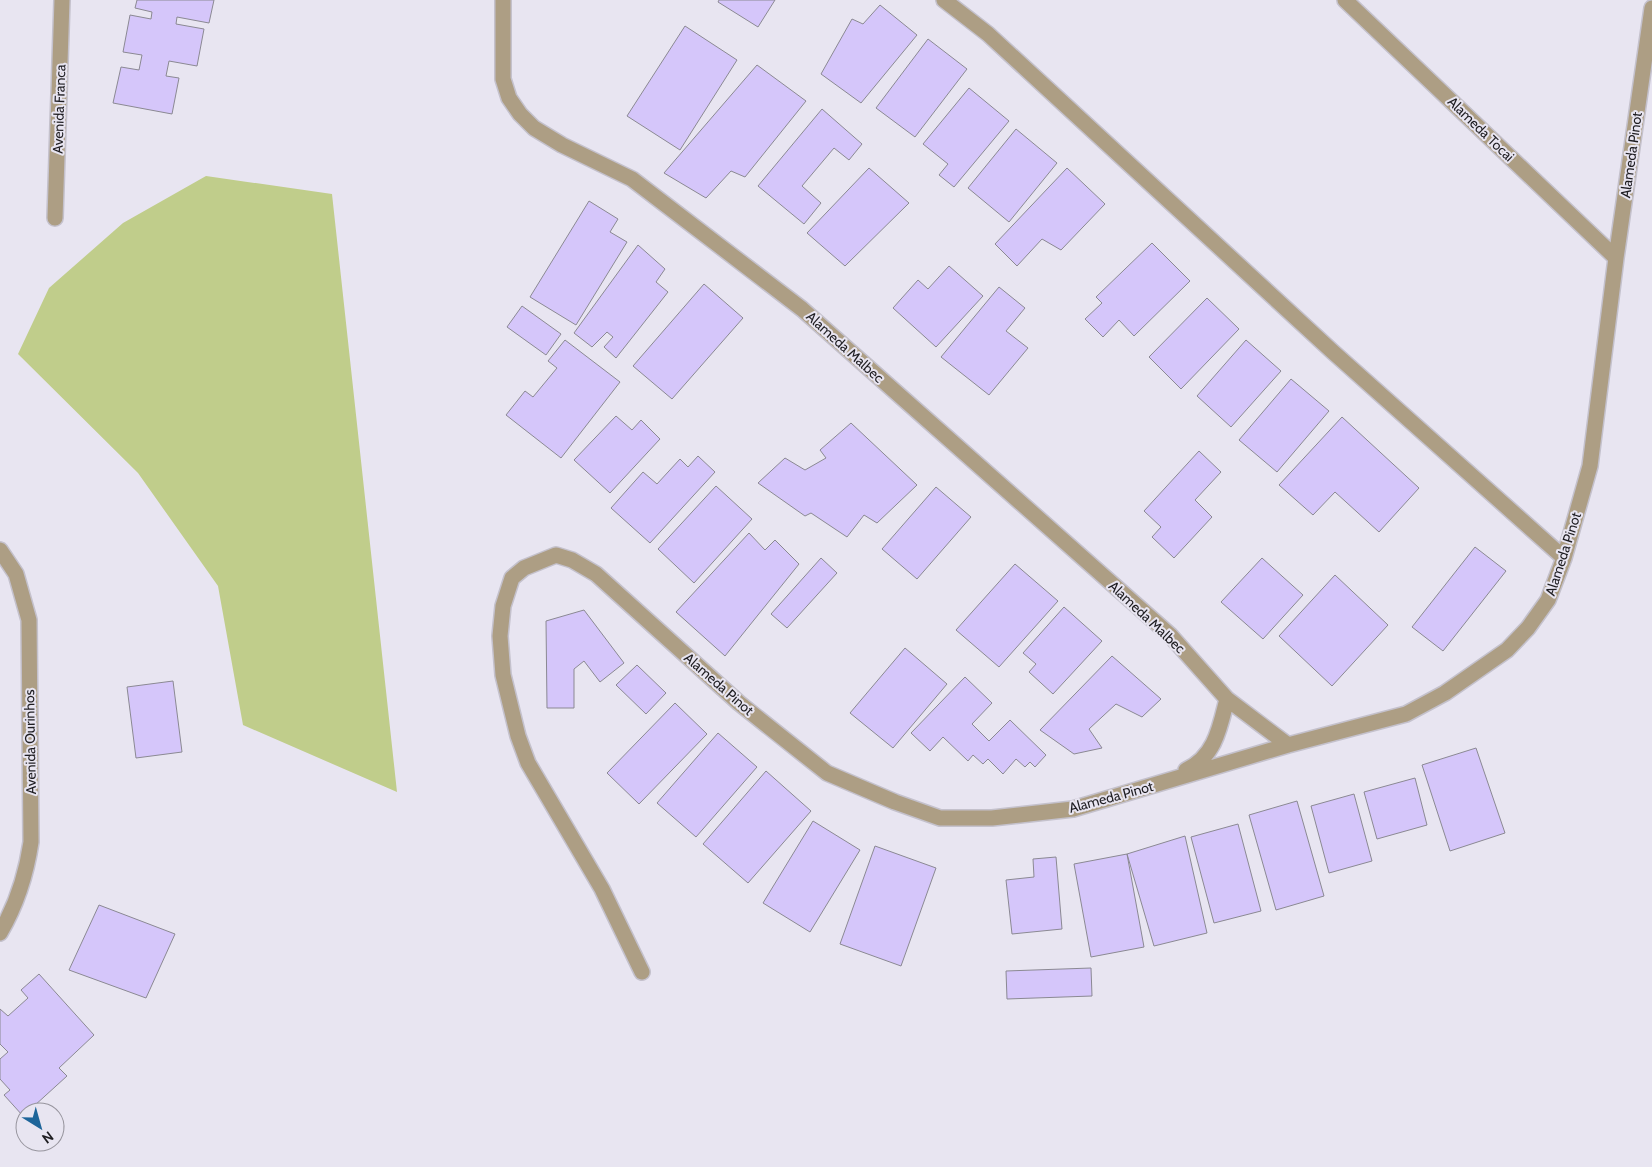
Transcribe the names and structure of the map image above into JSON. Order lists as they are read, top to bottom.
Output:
{
  "streets": {
    "street": [
      "Avenida Franca",
      "Alameda Tocai",
      "Alameda Pinot",
      "Alameda Malbec",
      "Avenida Ourinhos"
    ]
  },
  "crossings": [
    ["Alameda Tocai", "Alameda Pinot"],
    ["Alameda Pinot", "Alameda Malbec"]
  ],
  "north": "bottom right"
}
